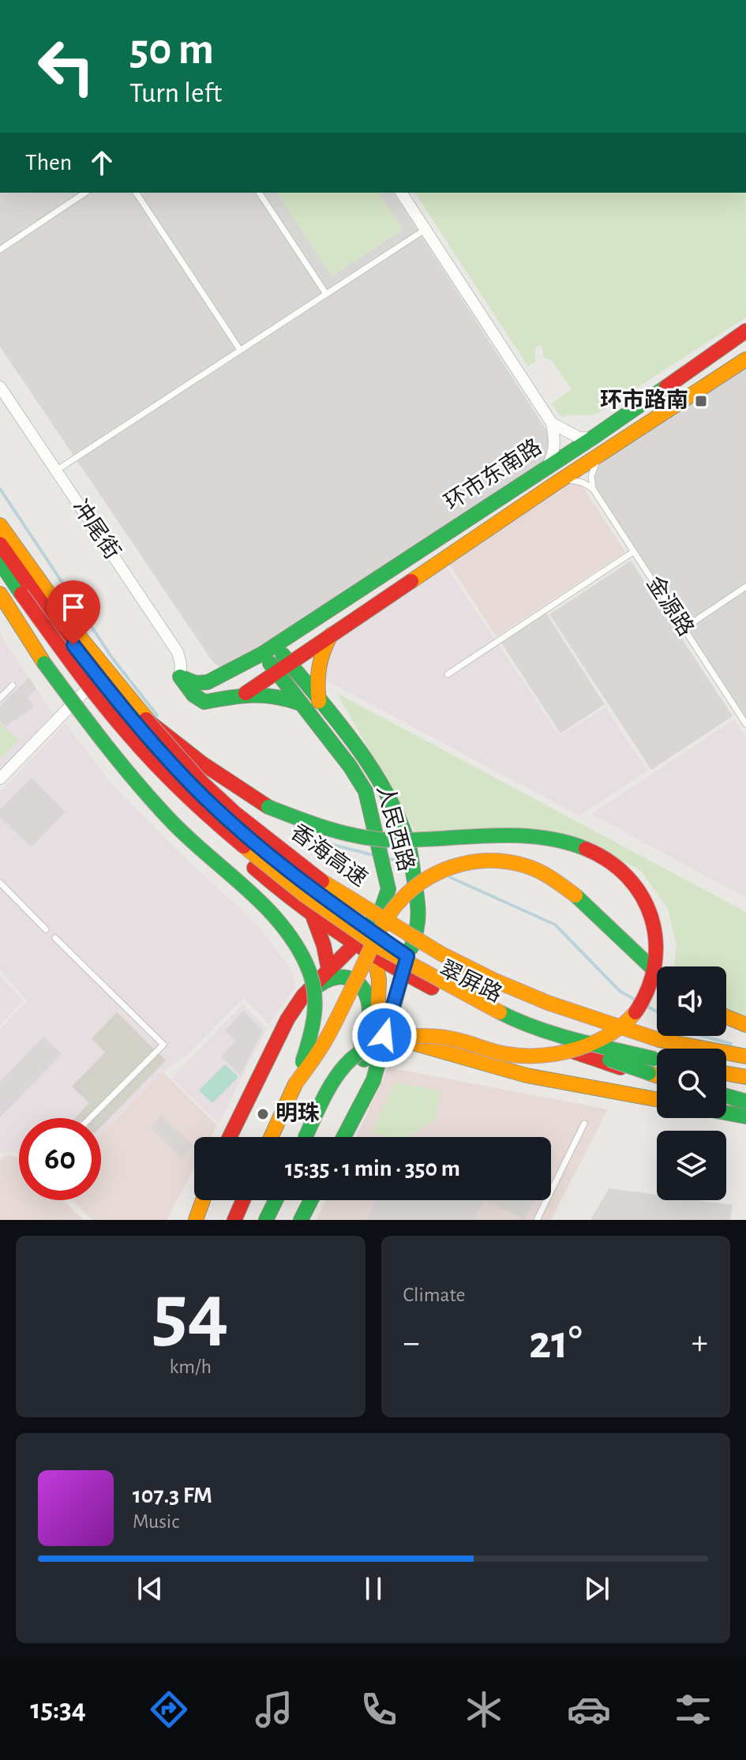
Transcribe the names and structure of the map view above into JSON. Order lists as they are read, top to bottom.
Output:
{
  "streets": {
    "main road": [
      "环市东南路",
      "人民西路",
      "香海高速",
      "翠屏路"
    ],
    "street": ["冲尾街"],
    "lane": ["金源路"]
  },
  "crossings": [
    ["环市东南路", "冲尾街"],
    ["环市东南路", "人民西路"],
    ["人民西路", "翠屏路"]
  ],
  "places": {
    "transit": ["环市路南"],
    "other": ["明珠"]
  },
  "page": {
    "turn": ["50 m", "Turn left"],
    "then": "Then",
    "limit": "60",
    "trip": "15:35 · 1 min · 350 m",
    "tile": [
      ["54", "km/h"],
      "Climate"
    ],
    "heat": ["−", "21°", "+"],
    "song": ["107.3 FM", "Music"],
    "tabs": "15:34"
  }
}
